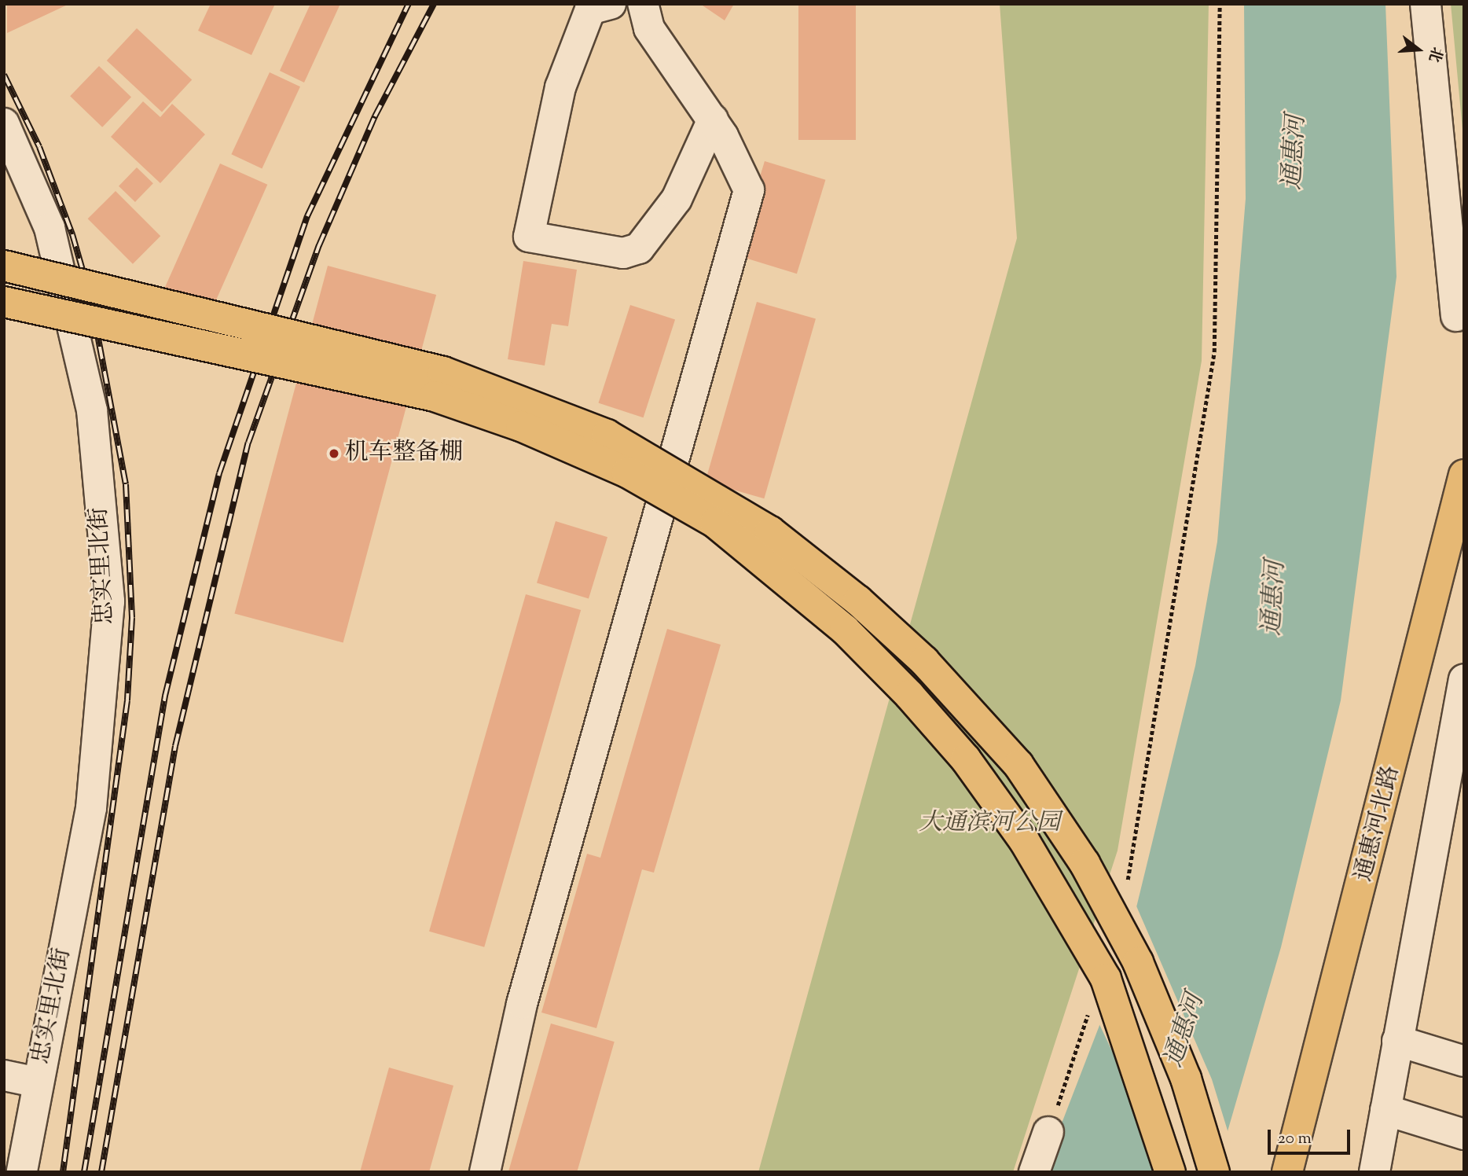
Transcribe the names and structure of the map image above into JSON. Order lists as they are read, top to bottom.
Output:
{
  "streets": {
    "highway": ["通惠河北路"],
    "street": ["忠实里北街"]
  },
  "water": ["通惠河"],
  "parks": ["大通滨河公园"],
  "places": ["机车整备棚"],
  "scale_bar": "20 m",
  "north": "right"
}
